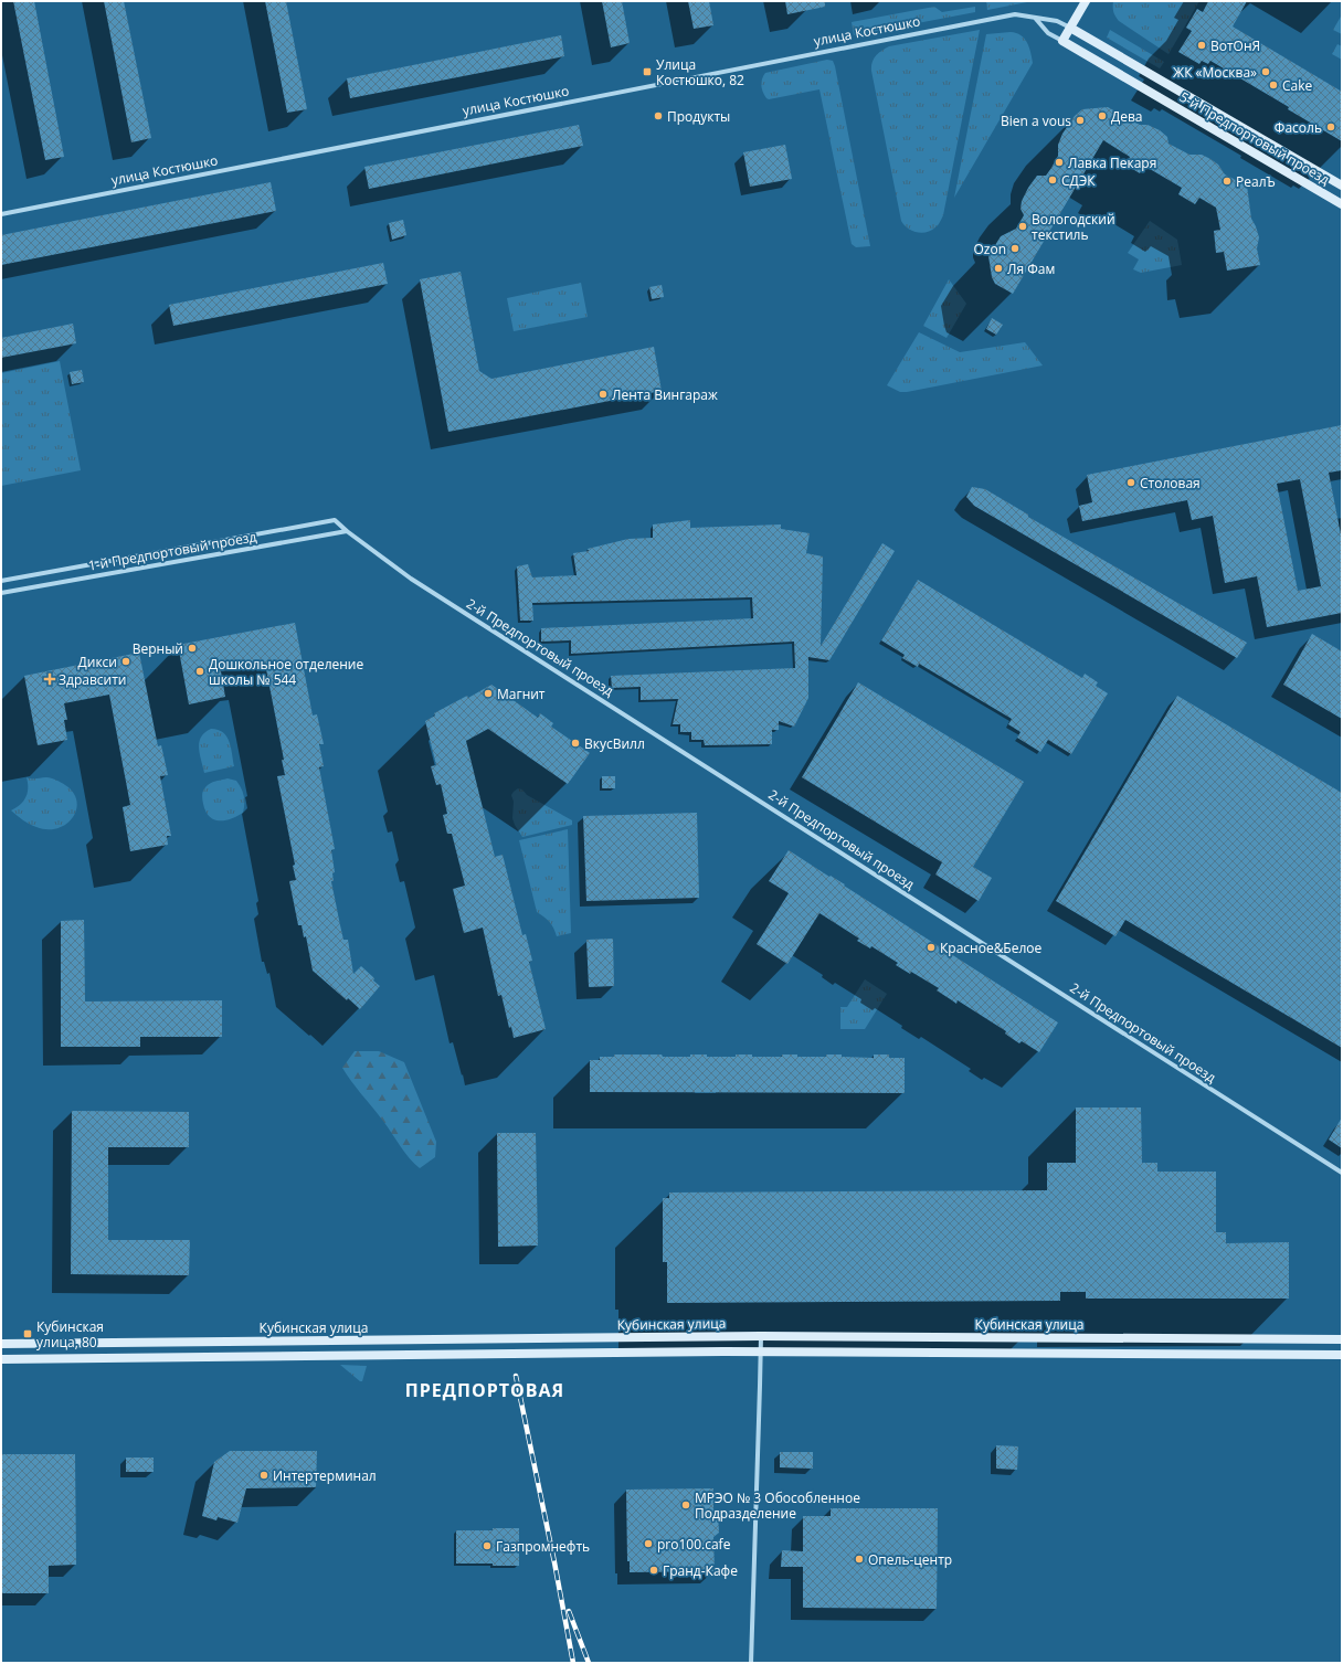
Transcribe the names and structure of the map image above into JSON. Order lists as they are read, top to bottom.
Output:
{
  "streets": {
    "main road": ["5-й Предпортовый проезд", "Кубинская улица"],
    "street": ["улица Костюшко", "1-й Предпортовый проезд", "2-й Предпортовый проезд"]
  },
  "crossings": [
    ["улица Костюшко", "5-й Предпортовый проезд"],
    ["1-й Предпортовый проезд", "2-й Предпортовый проезд"]
  ],
  "districts": ["ПРЕДПОРТОВАЯ"],
  "places": {
    "other": [
      "ВотОнЯ",
      "ЖК «Москва»",
      "Cake",
      "Продукты",
      "Дева",
      "Bien a vous",
      "Фасоль",
      "Лавка Пекаря",
      "СДЭК",
      "РеалЪ",
      "Вологодский текстиль",
      "Ozon",
      "Ля Фам",
      "Лента Вингараж",
      "Столовая",
      "Верный",
      "Дикси",
      "Дошкольное отделение школы № 544",
      "Магнит",
      "ВкусВилл",
      "Красное&Белое",
      "Интертерминал",
      "МРЭО № 3 Обособленное Подразделение",
      "pro100.cafe",
      "Газпромнефть",
      "Опель-центр",
      "Гранд-Кафе"
    ],
    "transit": ["Улица Костюшко, 82", "Кубинская улица, 80"],
    "health": ["Здравсити"]
  }
}
